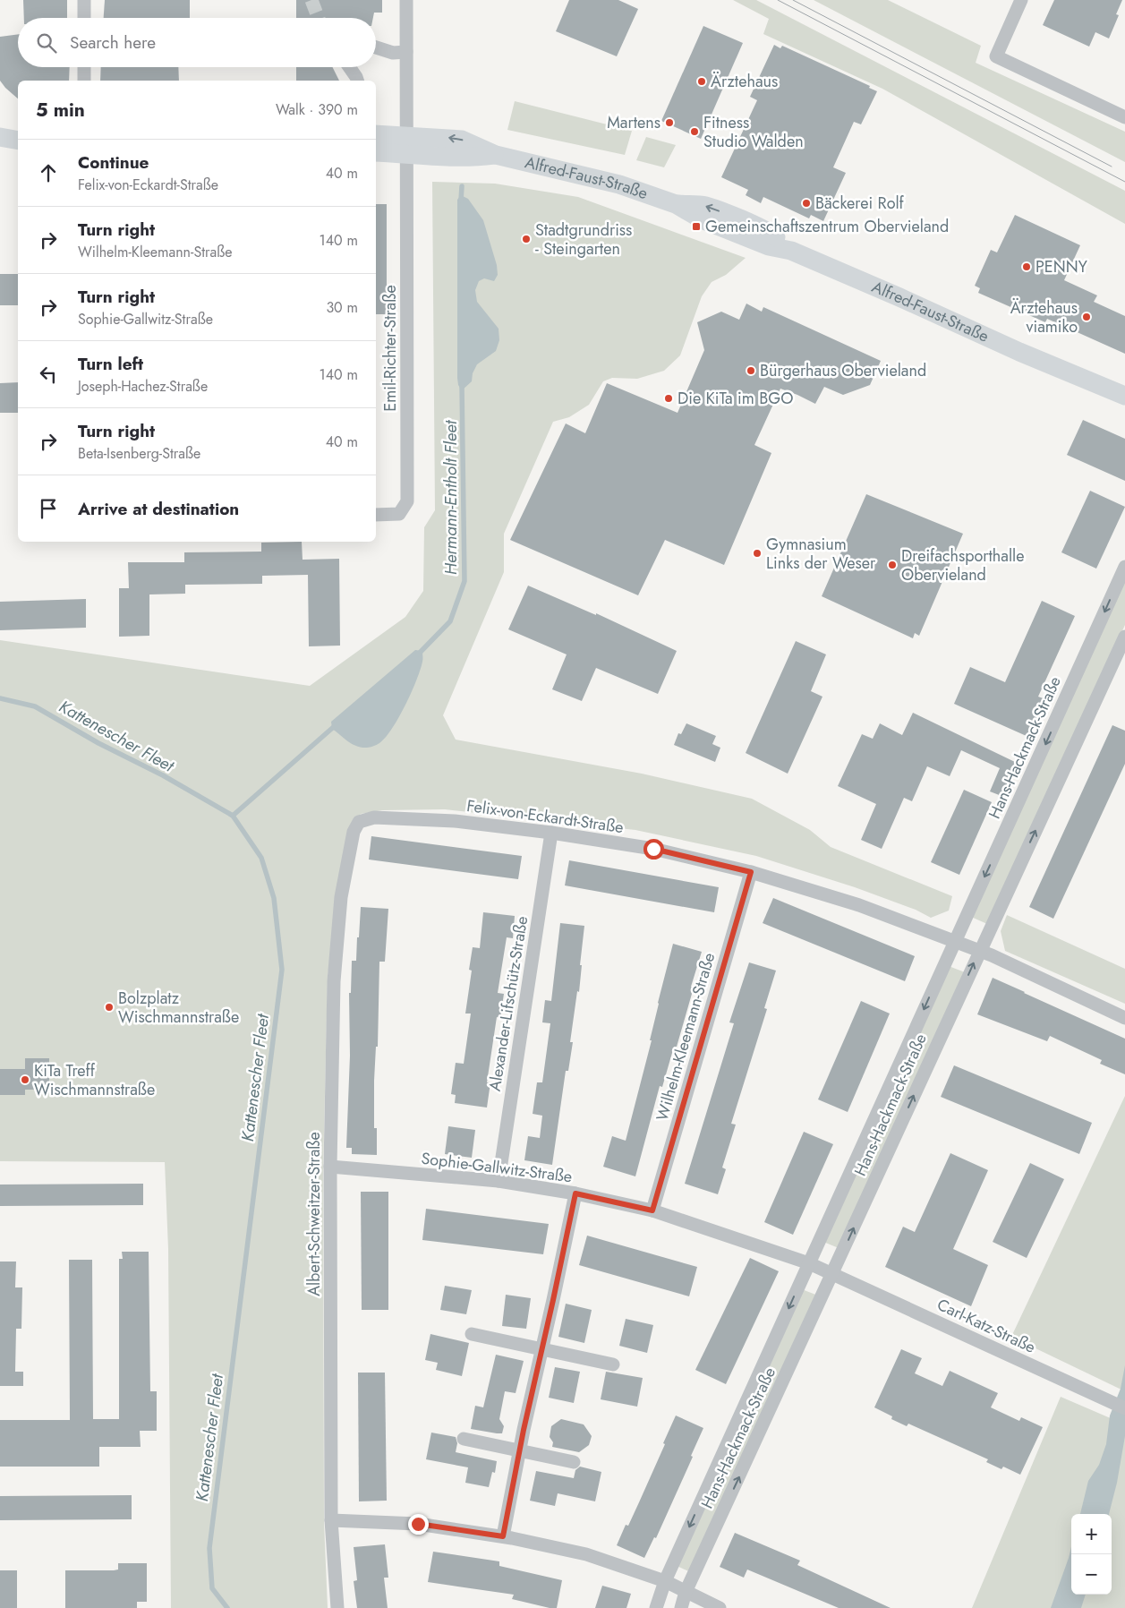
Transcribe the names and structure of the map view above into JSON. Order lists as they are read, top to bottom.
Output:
{
  "streets": {
    "street": [
      "Alfred-Faust-Straße",
      "Emil-Richter-Straße",
      "Hans-Hackmack-Straße",
      "Felix-von-Eckardt-Straße",
      "Alexander-Lifschütz-Straße",
      "Wilhelm-Kleemann-Straße",
      "Sophie-Gallwitz-Straße",
      "Albert-Schweitzer-Straße",
      "Carl-Katz-Straße"
    ]
  },
  "crossings": [
    ["Alfred-Faust-Straße", "Emil-Richter-Straße"],
    ["Hans-Hackmack-Straße", "Felix-von-Eckardt-Straße"],
    ["Hans-Hackmack-Straße", "Sophie-Gallwitz-Straße"],
    ["Hans-Hackmack-Straße", "Carl-Katz-Straße"],
    ["Felix-von-Eckardt-Straße", "Alexander-Lifschütz-Straße"],
    ["Felix-von-Eckardt-Straße", "Wilhelm-Kleemann-Straße"],
    ["Felix-von-Eckardt-Straße", "Albert-Schweitzer-Straße"],
    ["Alexander-Lifschütz-Straße", "Sophie-Gallwitz-Straße"],
    ["Wilhelm-Kleemann-Straße", "Sophie-Gallwitz-Straße"],
    ["Sophie-Gallwitz-Straße", "Albert-Schweitzer-Straße"]
  ],
  "water": ["Hermann-Entholt Fleet", "Kattenescher Fleet"],
  "places": {
    "other": [
      "Ärztehaus",
      "Martens",
      "Fitness Studio Walden",
      "Bäckerei Rolf",
      "Stadtgrundriss - Steingarten",
      "PENNY",
      "Ärztehaus viamiko",
      "Bürgerhaus Obervieland",
      "Die KiTa im BGO",
      "Gymnasium Links der Weser",
      "Dreifachsporthalle Obervieland",
      "Bolzplatz Wischmannstraße",
      "KiTa Treff Wischmannstraße"
    ],
    "transit": ["Gemeinschaftszentrum Obervieland"]
  },
  "page": {
    "search": "Search here",
    "heading": ["5 min", "Walk · 390 m"],
    "list": [
      ["Continue", "Felix-von-Eckardt-Straße", "40 m"],
      ["Turn right", "Wilhelm-Kleemann-Straße", "140 m"],
      ["Turn right", "Sophie-Gallwitz-Straße", "30 m"],
      ["Turn left", "Joseph-Hachez-Straße", "140 m"],
      ["Turn right", "Beta-Isenberg-Straße", "40 m"],
      "Arrive at destination"
    ],
    "map_buttons": ["+", "−"]
  }
}
